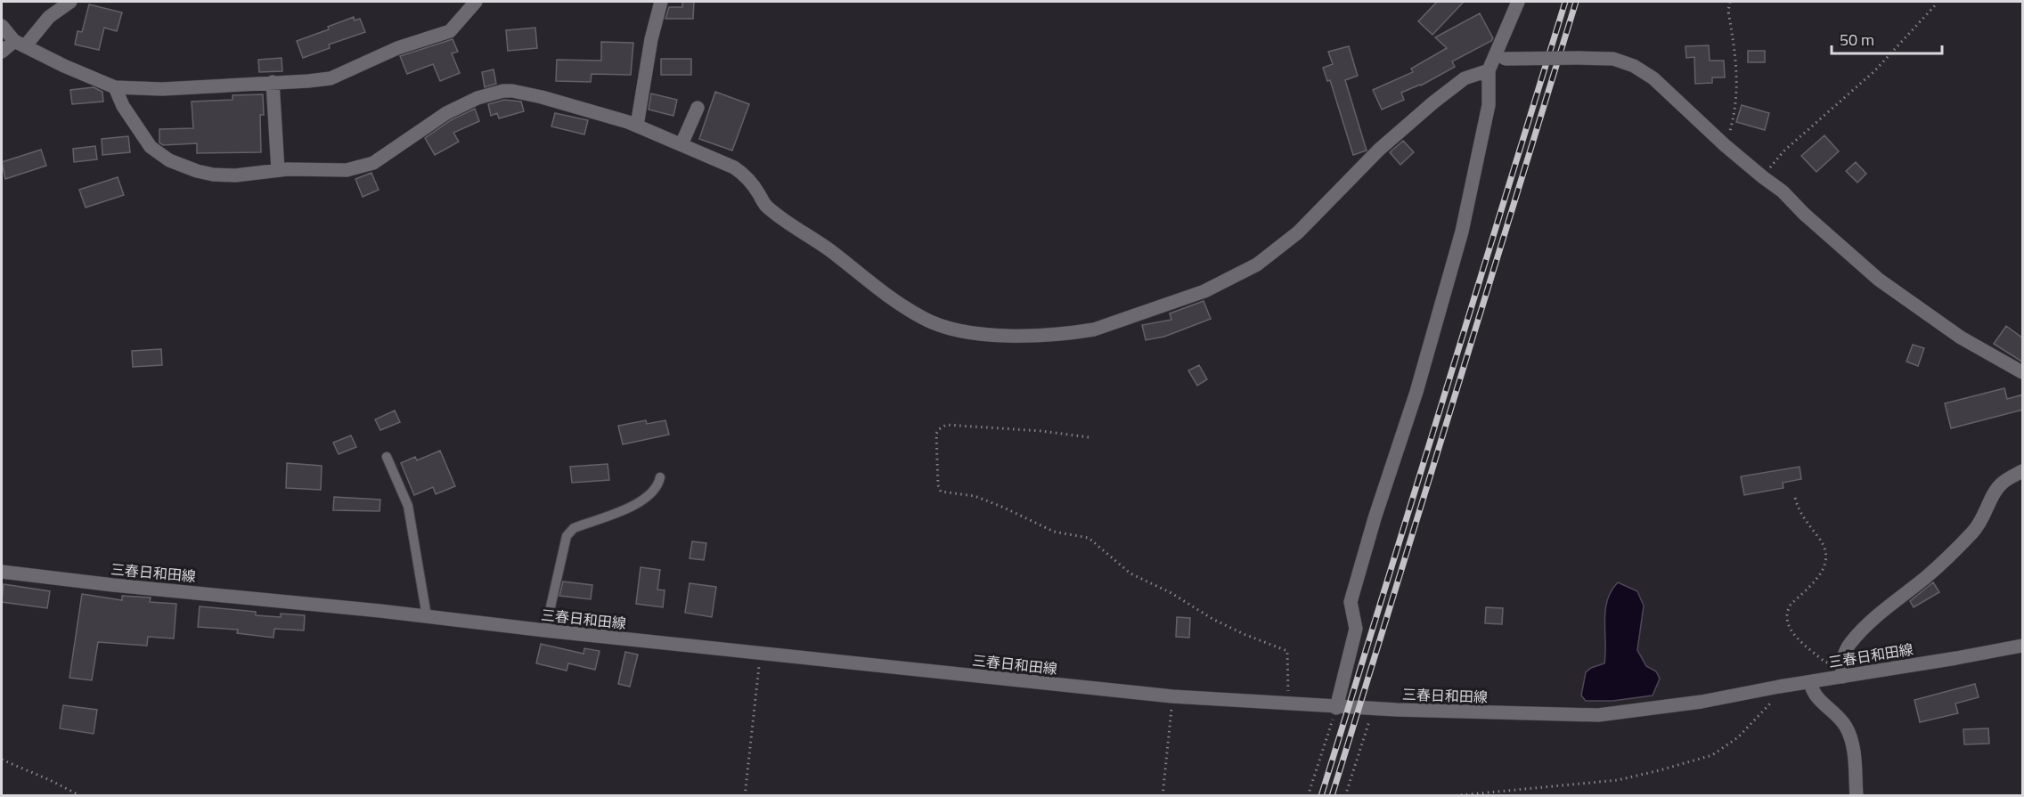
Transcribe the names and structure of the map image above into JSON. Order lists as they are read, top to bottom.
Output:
{
  "streets": {
    "street": ["三春日和田線"]
  },
  "scale_bar": "50 m"
}
